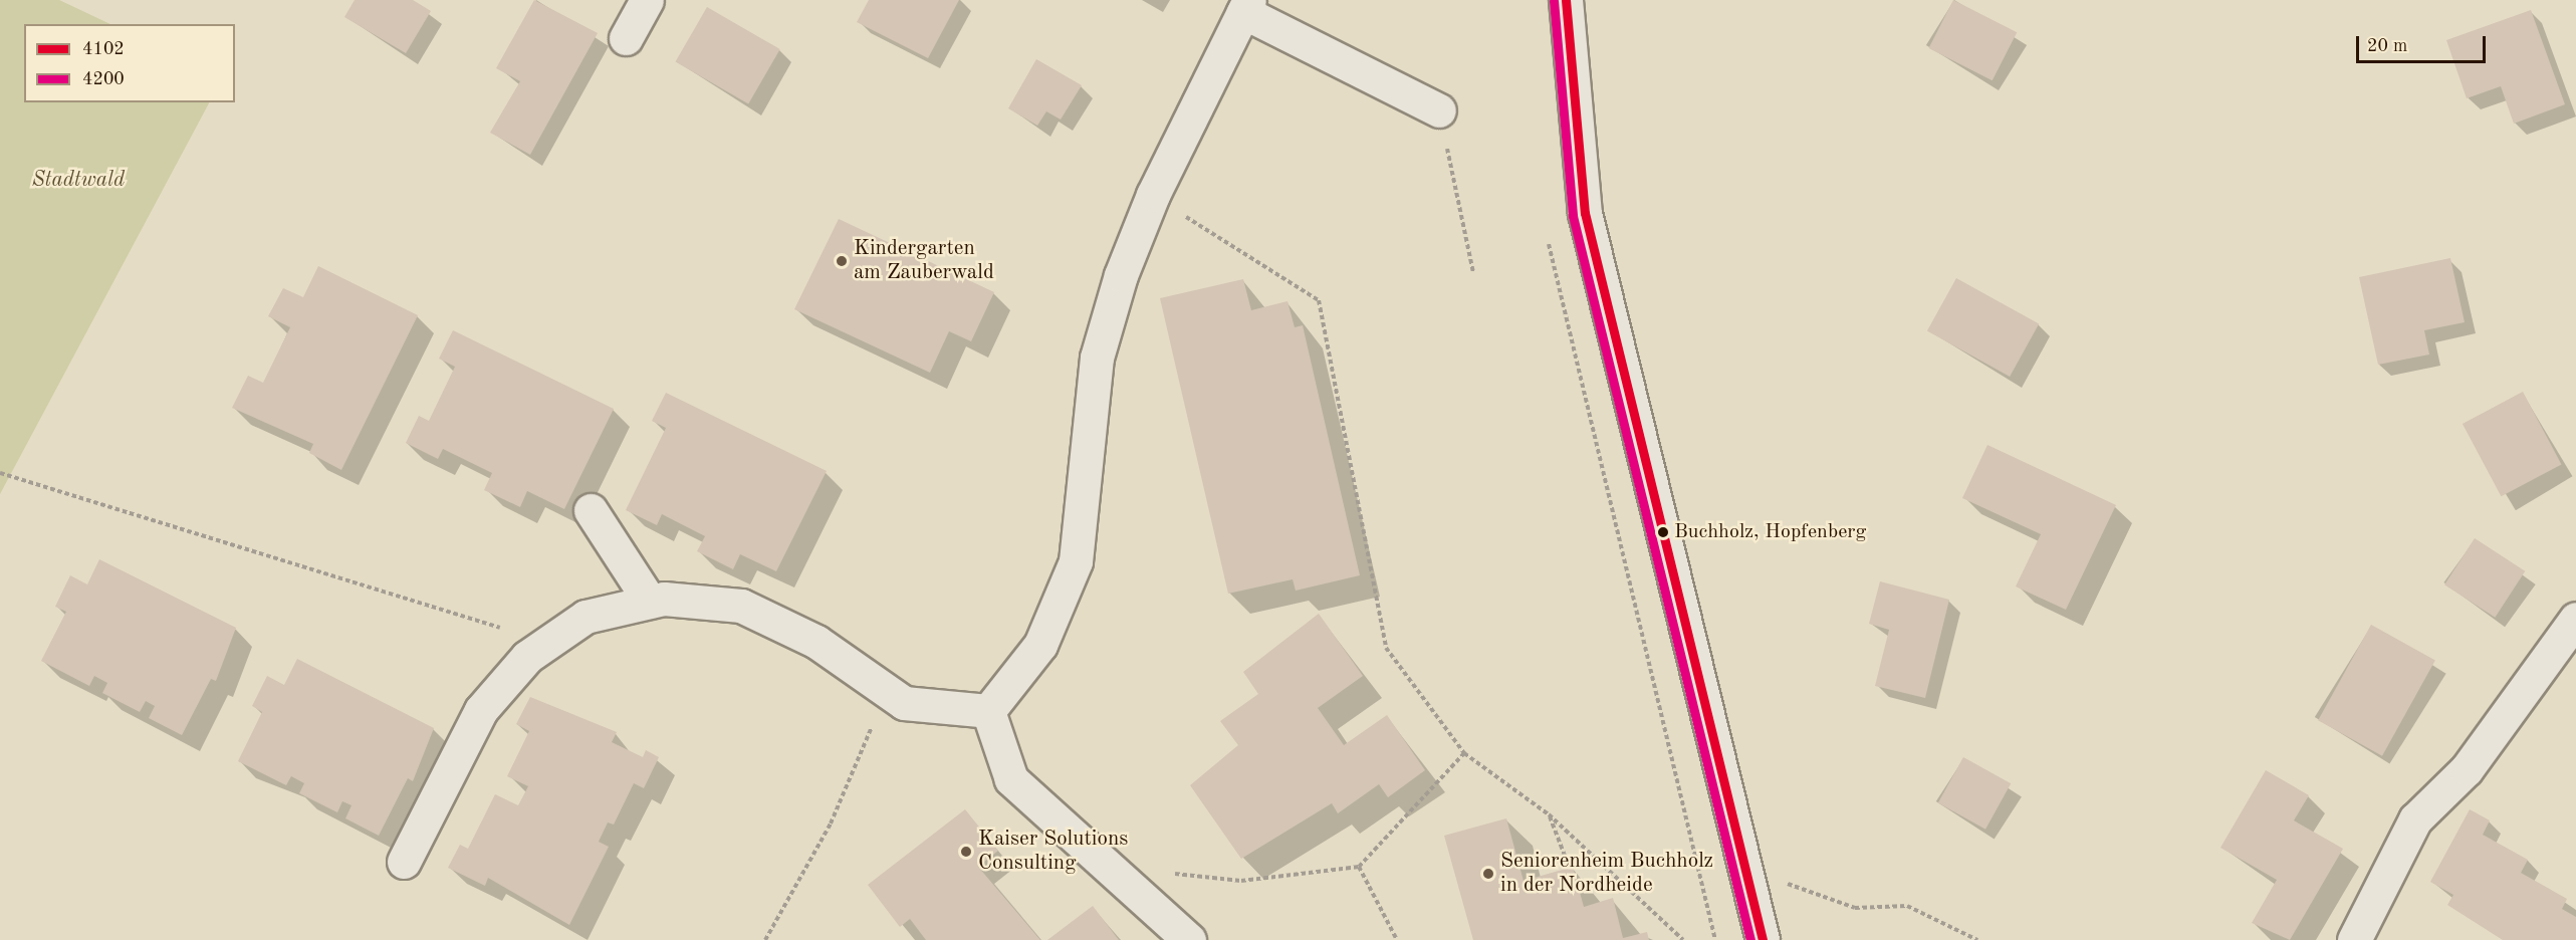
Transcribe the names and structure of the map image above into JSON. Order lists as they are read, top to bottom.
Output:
{
  "parks": ["Stadtwald"],
  "places": [
    "Kindergarten am Zauberwald",
    "Buchholz, Hopfenberg",
    "Kaiser Solutions Consulting",
    "Seniorenheim Buchholz in der Nordheide"
  ],
  "lines": ["transit line 4102", "transit line 4200"],
  "legend": ["4102", "4200"],
  "scale_bar": "20 m"
}
